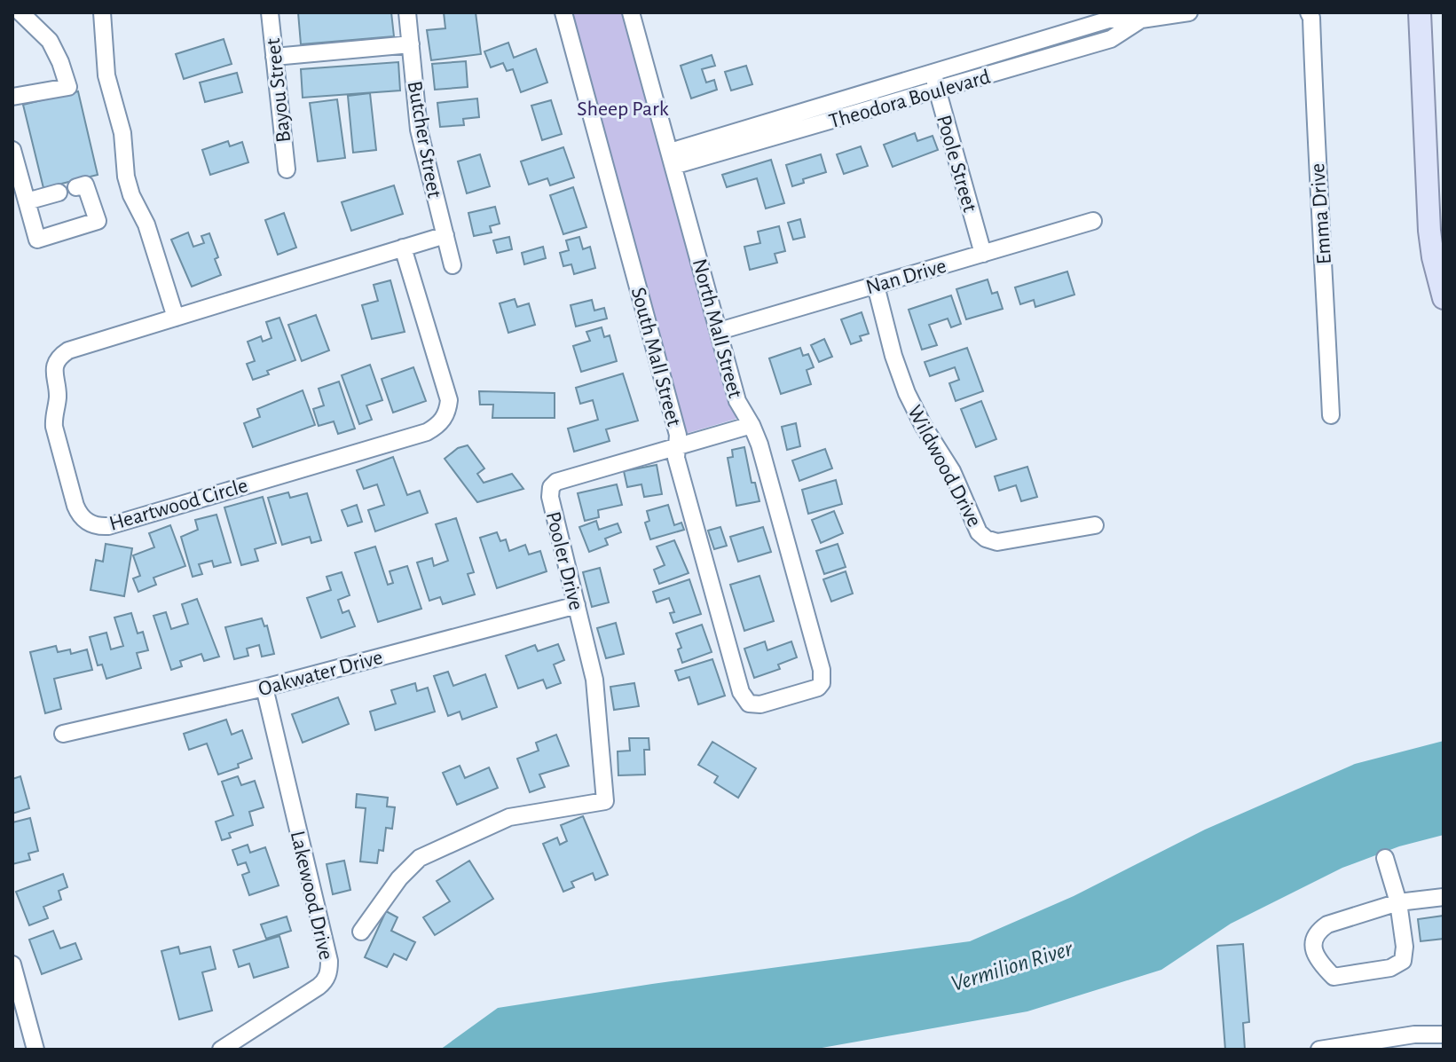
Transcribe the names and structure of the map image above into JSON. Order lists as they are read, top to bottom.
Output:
{
  "streets": {
    "street": [
      "Bayou Street",
      "Theodora Boulevard",
      "Butcher Street",
      "Poole Street",
      "Emma Drive",
      "Nan Drive",
      "North Mall Street",
      "South Mall Street",
      "Wildwood Drive",
      "Heartwood Circle",
      "Pooler Drive",
      "Oakwater Drive",
      "Lakewood Drive"
    ]
  },
  "crossings": [
    ["Theodora Boulevard", "Poole Street"],
    ["Theodora Boulevard", "North Mall Street"],
    ["Butcher Street", "Heartwood Circle"],
    ["Poole Street", "Nan Drive"],
    ["Nan Drive", "North Mall Street"],
    ["Nan Drive", "Wildwood Drive"],
    ["North Mall Street", "South Mall Street"],
    ["North Mall Street", "Pooler Drive"],
    ["South Mall Street", "Pooler Drive"],
    ["Pooler Drive", "Oakwater Drive"],
    ["Oakwater Drive", "Lakewood Drive"]
  ],
  "water": ["Vermilion River"],
  "parks": ["Sheep Park"]
}
